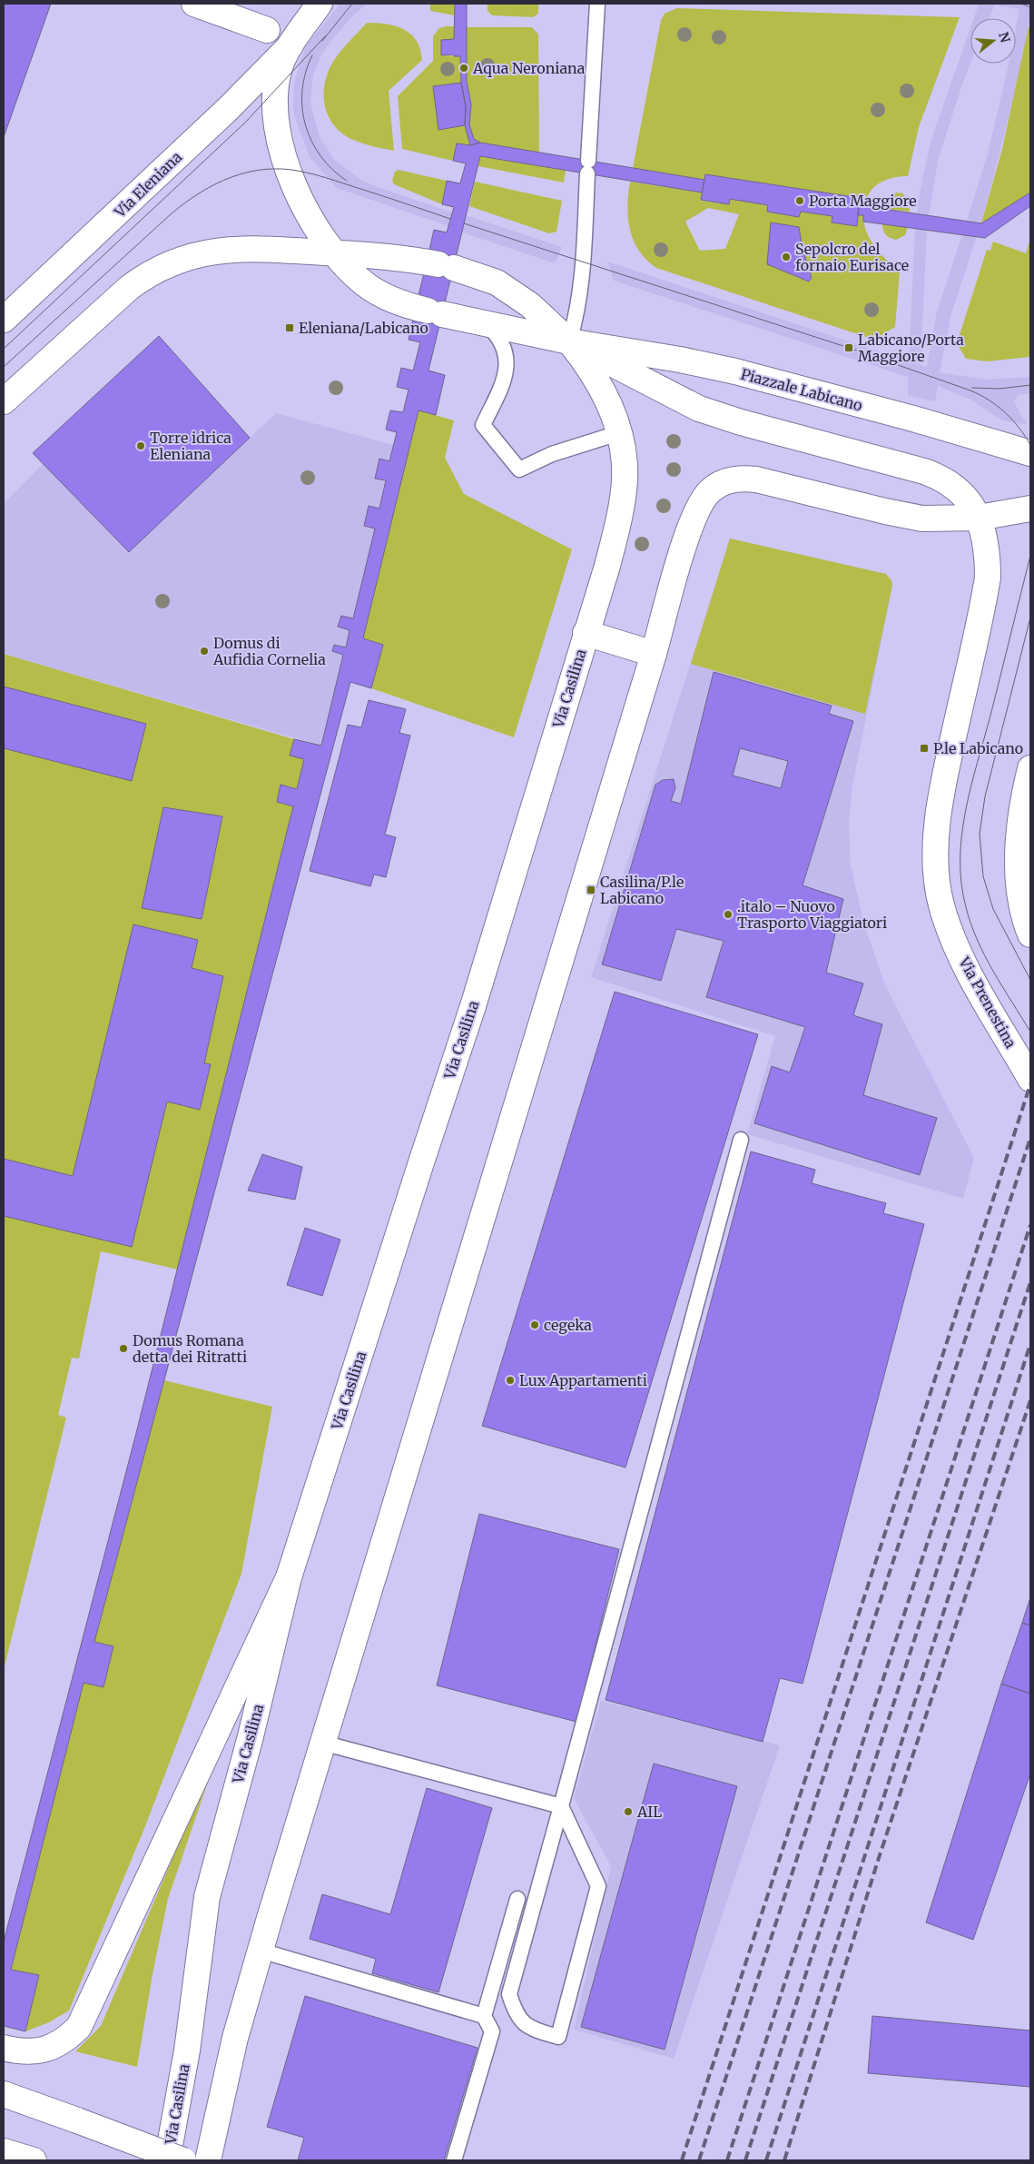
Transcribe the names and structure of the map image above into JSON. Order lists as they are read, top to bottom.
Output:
{
  "streets": {
    "main road": [
      "Via Eleniana",
      "Piazzale Labicano",
      "Via Casilina",
      "Via Prenestina"
    ]
  },
  "crossings": [
    ["Via Eleniana", "Piazzale Labicano"],
    ["Piazzale Labicano", "Via Casilina"],
    ["Piazzale Labicano", "Via Prenestina"]
  ],
  "places": {
    "other": [
      "Aqua Neroniana",
      "Porta Maggiore",
      "Sepolcro del fornaio Eurisace",
      "Torre idrica Eleniana",
      "Domus di Aufidia Cornelia",
      ".italo – Nuovo Trasporto Viaggiatori",
      "cegeka",
      "Domus Romana detta dei Ritratti",
      "Lux Appartamenti",
      "AIL"
    ],
    "transit": [
      "Eleniana/Labicano",
      "Labicano/Porta Maggiore",
      "P.le Labicano",
      "Casilina/P.le Labicano"
    ]
  },
  "north": "right"
}
